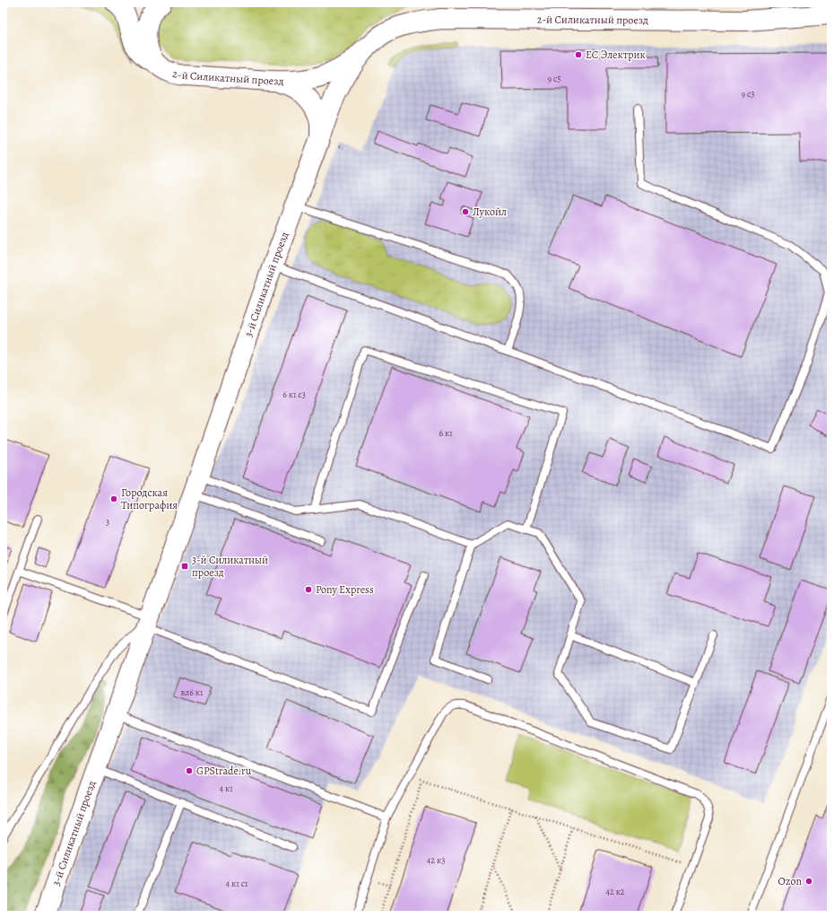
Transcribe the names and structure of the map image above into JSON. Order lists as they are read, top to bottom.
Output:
{
  "streets": {
    "street": ["2-й Силикатный проезд", "3-й Силикатный проезд"]
  },
  "crossings": [
    ["2-й Силикатный проезд", "3-й Силикатный проезд"]
  ],
  "places": {
    "other": [
      "ЕС Электрик",
      "Лукойл",
      "Городская Типография",
      "Pony Express",
      "GPStrade.ru",
      "Ozon"
    ],
    "transit": ["3-й Силикатный проезд"]
  },
  "house_numbers": [
    "9 с5",
    "9 с3",
    "6 к1 с3",
    "6 к1",
    "3",
    "вл6 к1",
    "4 к1",
    "42 к3",
    "4 к1 с1",
    "42 к2"
  ]
}
